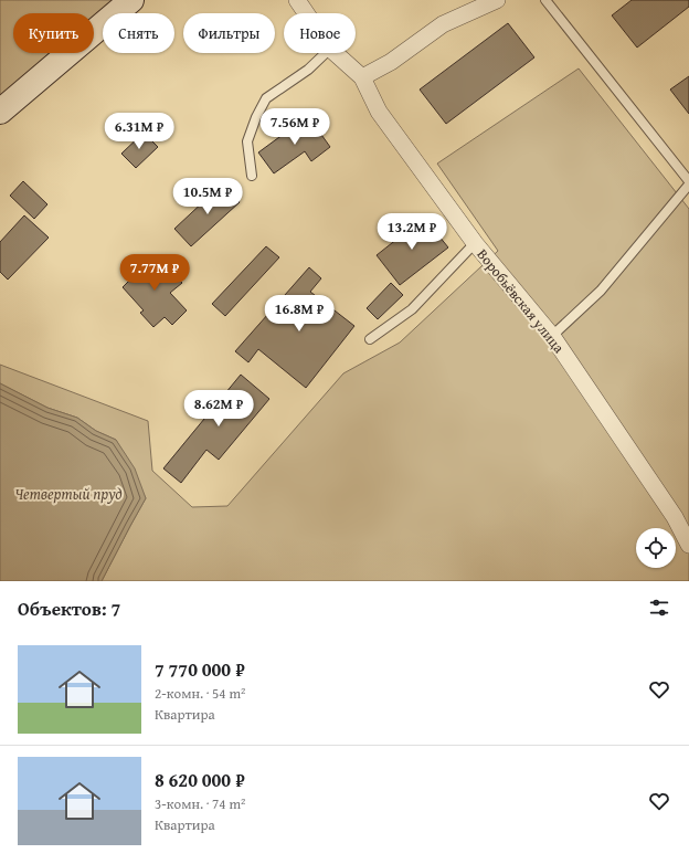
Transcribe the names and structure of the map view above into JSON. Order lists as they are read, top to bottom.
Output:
{
  "streets": {
    "street": ["Воробьёвская улица"]
  },
  "water": ["Четвертый пруд"],
  "page": {
    "chip": [
      "Купить",
      "Снять",
      "Фильтры",
      "Новое"
    ],
    "price": [
      "7.56M ₽",
      "6.31M ₽",
      "10.5M ₽",
      "13.2M ₽",
      "7.77M ₽",
      "16.8M ₽",
      "8.62M ₽"
    ],
    "heading": "Объектов: 7",
    "list": [
      {
        "name": "7 770 000 ₽",
        "note": "2-комн. · 54 m² · Квартира"
      },
      {
        "name": "8 620 000 ₽",
        "note": "3-комн. · 74 m² · Квартира"
      }
    ]
  }
}
